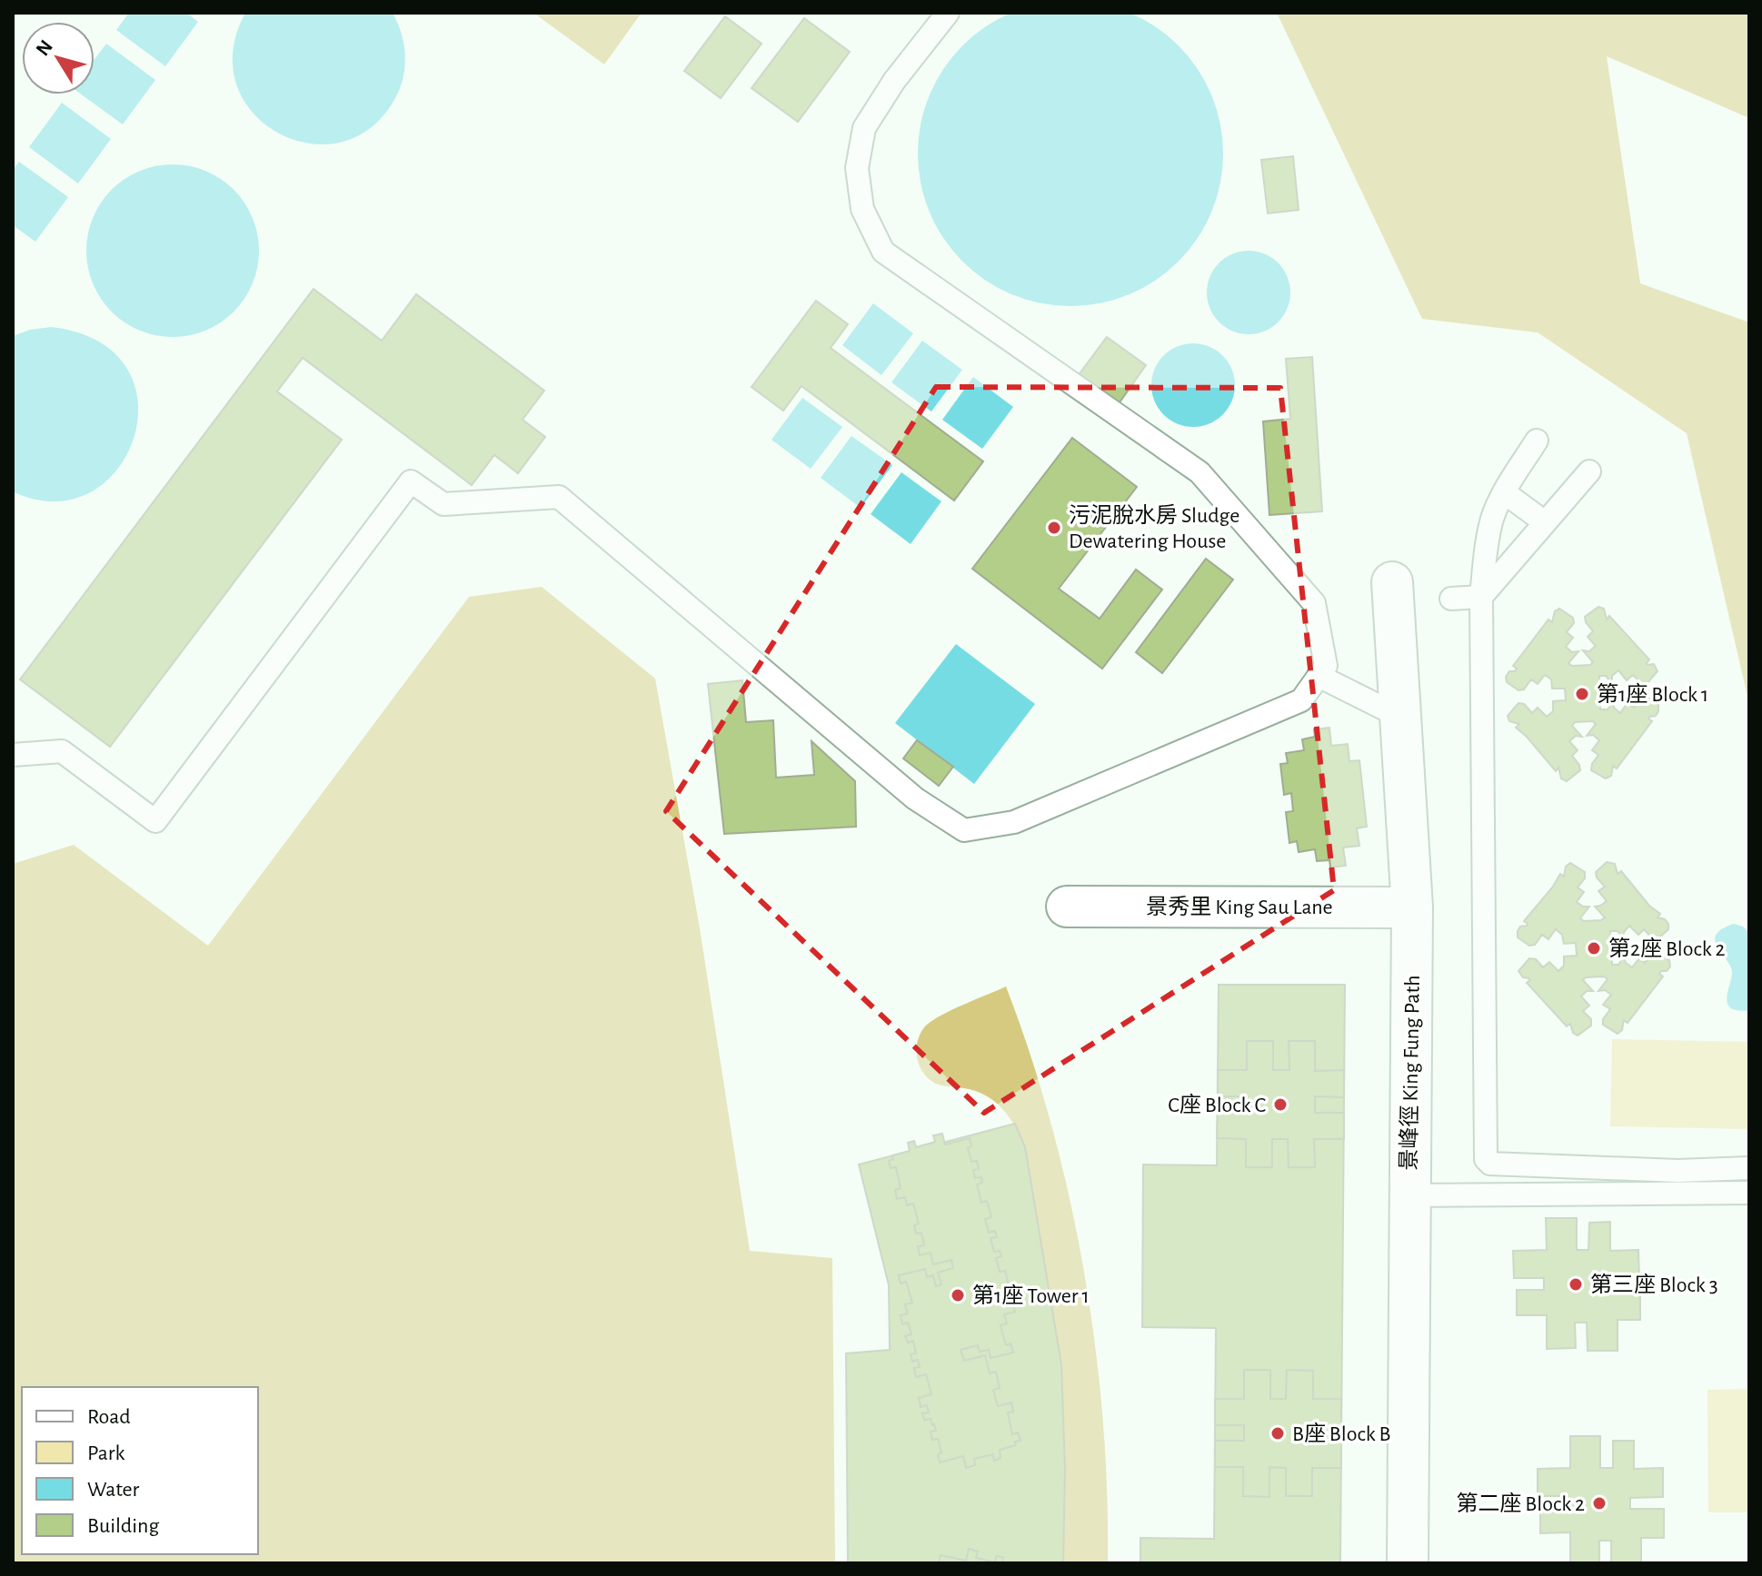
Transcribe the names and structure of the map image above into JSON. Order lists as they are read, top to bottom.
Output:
{
  "streets": {
    "street": ["景秀里 King Sau Lane", "景峰徑 King Fung Path"]
  },
  "crossings": [
    ["景秀里 King Sau Lane", "景峰徑 King Fung Path"]
  ],
  "places": [
    "污泥脫水房 Sludge Dewatering House",
    "第1座 Block 1",
    "第2座 Block 2",
    "C座 Block C",
    "第三座 Block 3",
    "第1座 Tower 1",
    "B座 Block B",
    "第二座 Block 2"
  ],
  "legend": [
    "Road",
    "Park",
    "Water",
    "Building"
  ],
  "north": "top left"
}
